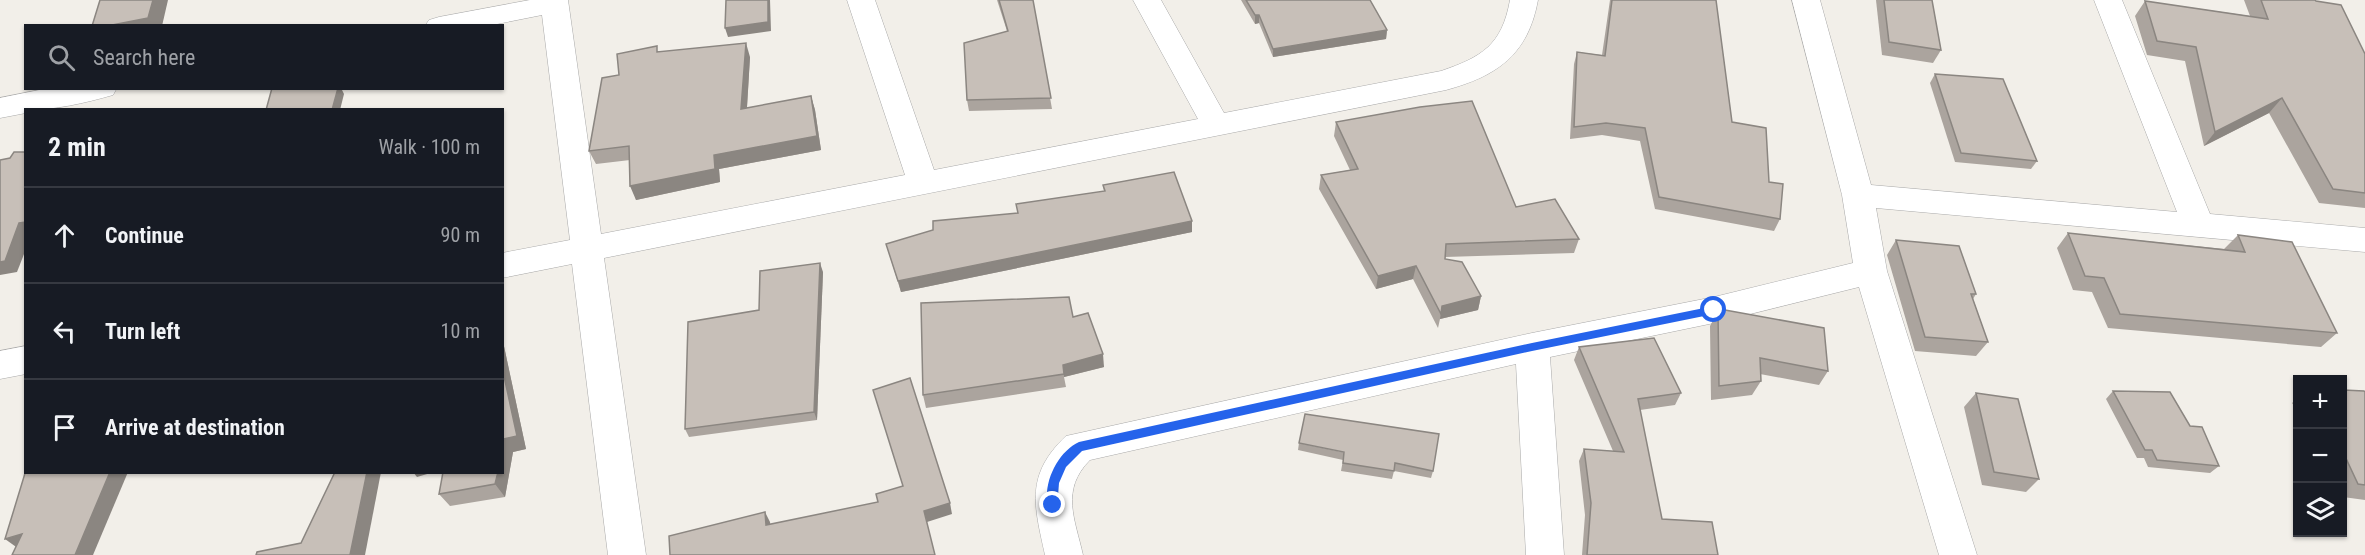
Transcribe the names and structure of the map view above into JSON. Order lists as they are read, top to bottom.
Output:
{
  "page": {
    "search": "Search here",
    "heading": ["2 min", "Walk · 100 m"],
    "list": [
      ["Continue", "90 m"],
      ["Turn left", "10 m"],
      "Arrive at destination"
    ],
    "map_buttons": ["+", "−"]
  }
}
